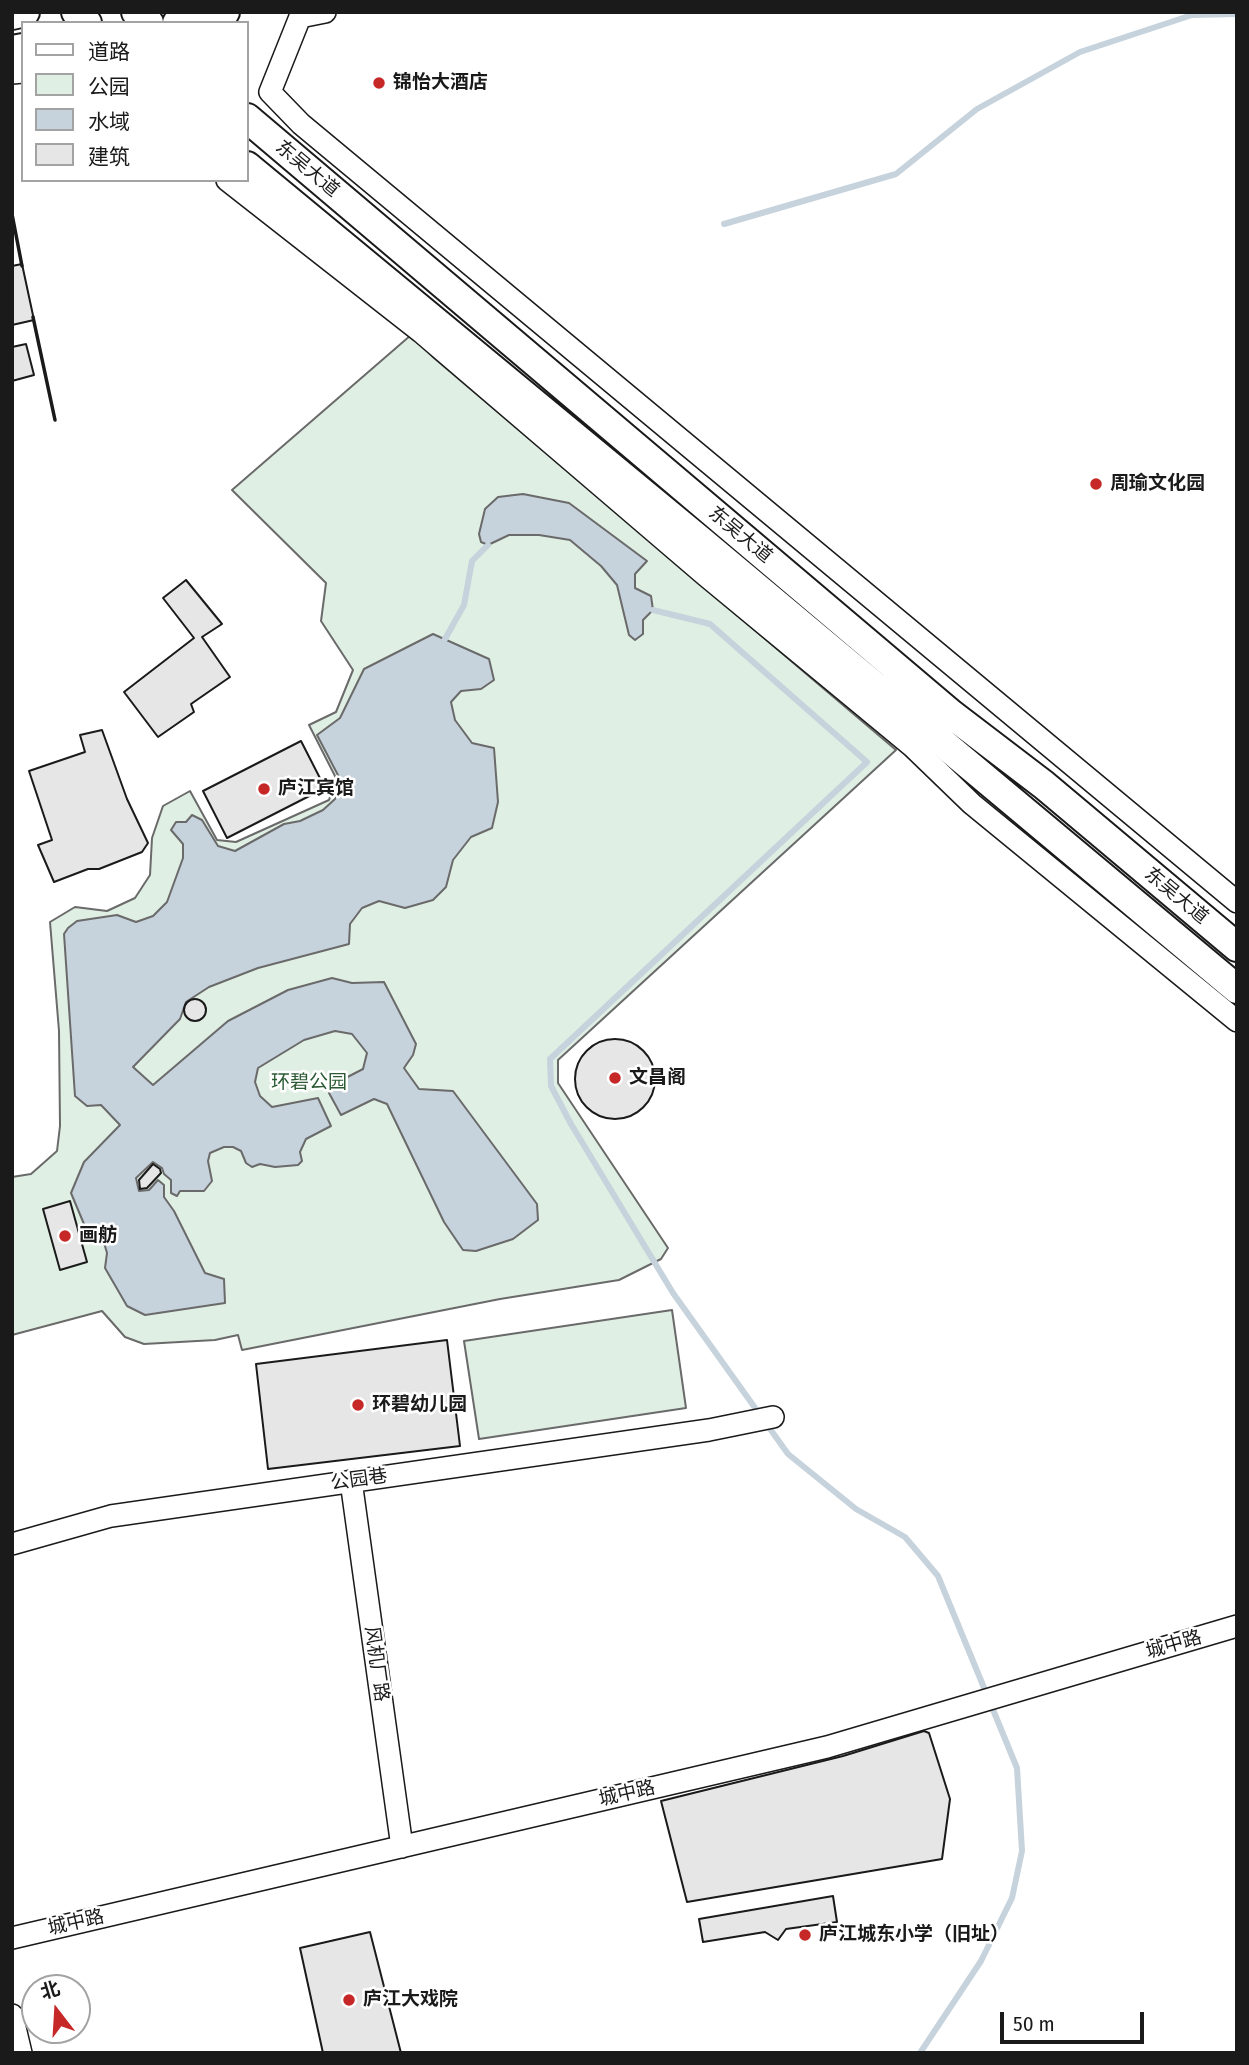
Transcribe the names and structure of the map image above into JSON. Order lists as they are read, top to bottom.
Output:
{
  "streets": {
    "main road": ["东吴大道"],
    "street": ["公园巷", "城中路", "风机厂路"]
  },
  "crossings": [
    ["公园巷", "风机厂路"],
    ["城中路", "风机厂路"]
  ],
  "parks": ["环碧公园"],
  "places": [
    "锦怡大酒店",
    "周瑜文化园",
    "庐江宾馆",
    "文昌阁",
    "画舫",
    "环碧幼儿园",
    "庐江城东小学（旧址）",
    "庐江大戏院"
  ],
  "legend": [
    "道路",
    "公园",
    "水域",
    "建筑"
  ],
  "scale_bar": "50 m",
  "north": "top"
}
